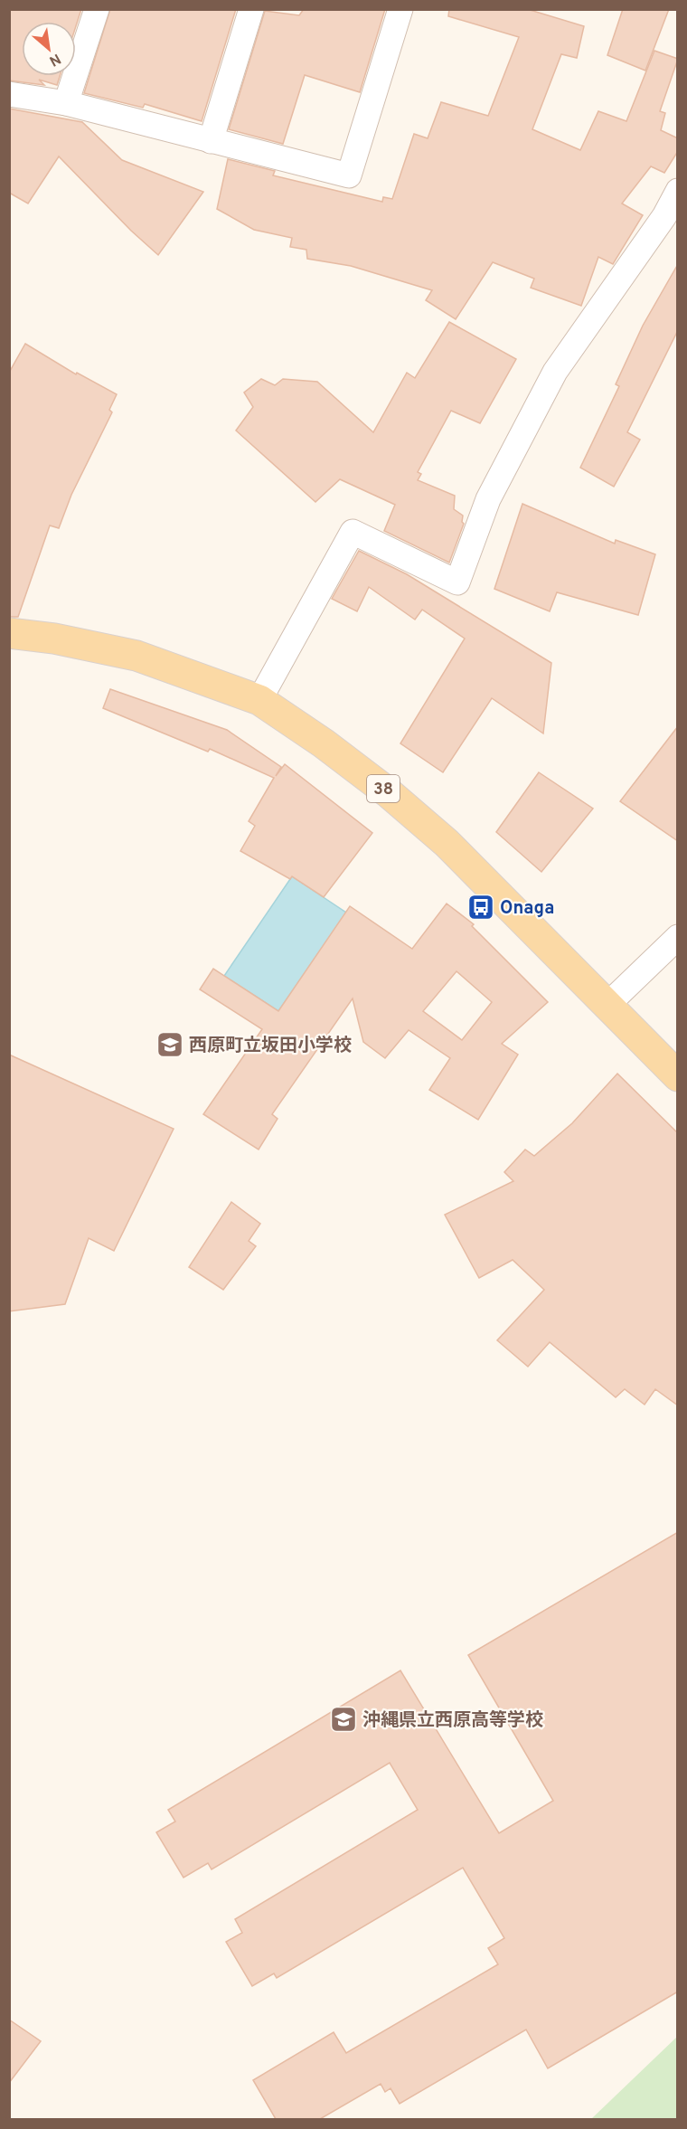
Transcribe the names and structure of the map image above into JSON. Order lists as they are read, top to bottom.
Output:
{
  "streets": {
    "main road": ["38"]
  },
  "places": {
    "bus stop": ["Onaga"],
    "school or university": ["西原町立坂田小学校", "沖縄県立西原高等学校"]
  },
  "north": "bottom right"
}
